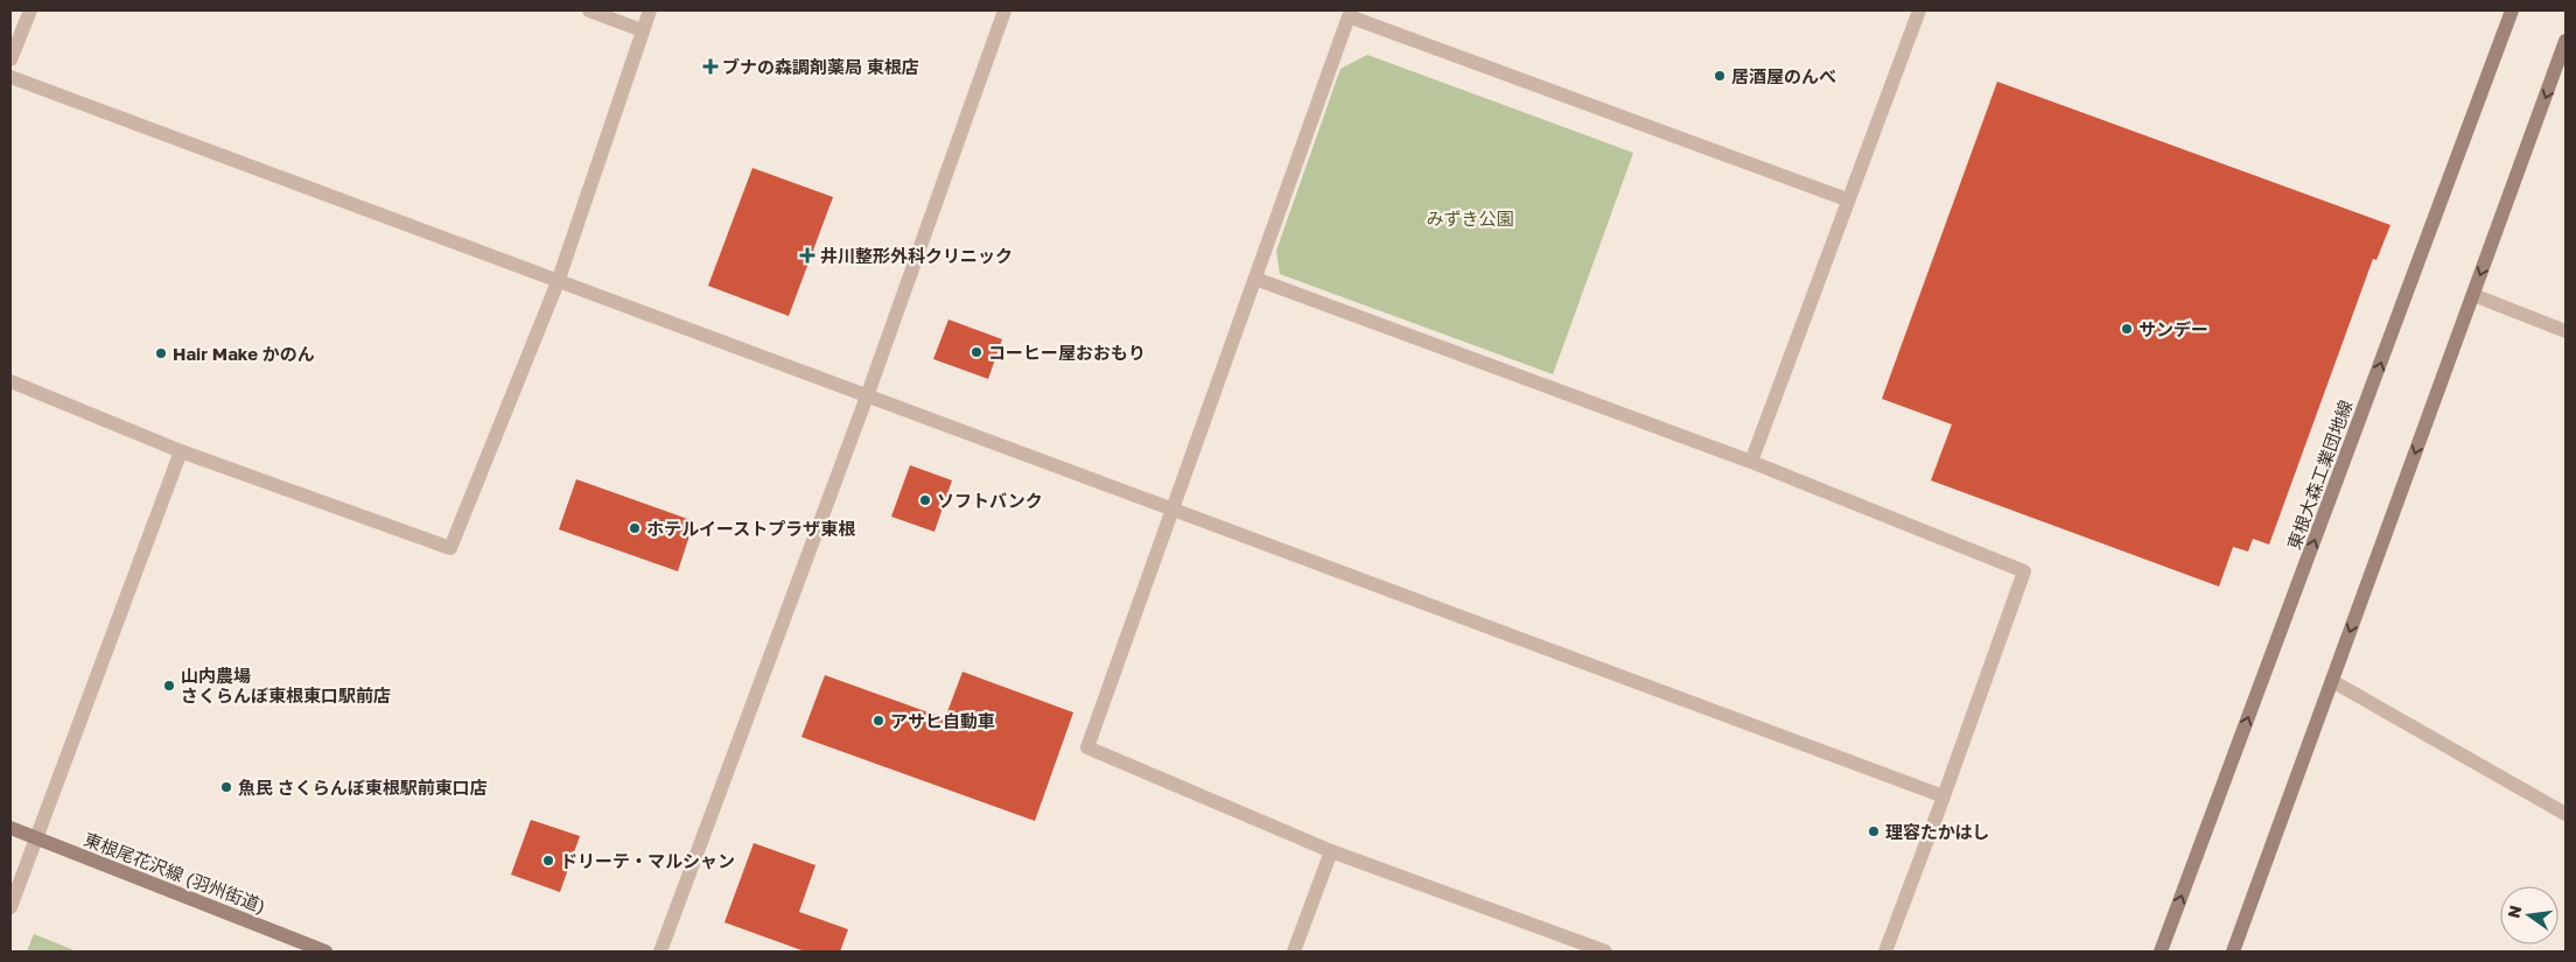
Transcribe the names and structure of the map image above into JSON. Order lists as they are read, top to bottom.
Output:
{
  "streets": {
    "main road": ["東根大森工業団地線", "東根尾花沢線 (羽州街道)"]
  },
  "parks": ["みずき公園"],
  "places": {
    "health": ["ブナの森調剤薬局 東根店", "井川整形外科クリニック"],
    "other": [
      "居酒屋のんべ",
      "サンデー",
      "コーヒー屋おおもり",
      "Hair Make かのん",
      "ソフトバンク",
      "ホテルイーストプラザ東根",
      "山内農場 さくらんぼ東根東口駅前店",
      "アサヒ自動車",
      "魚民 さくらんぼ東根駅前東口店",
      "理容たかはし",
      "ドリーテ・マルシャン"
    ]
  },
  "north": "left"
}
